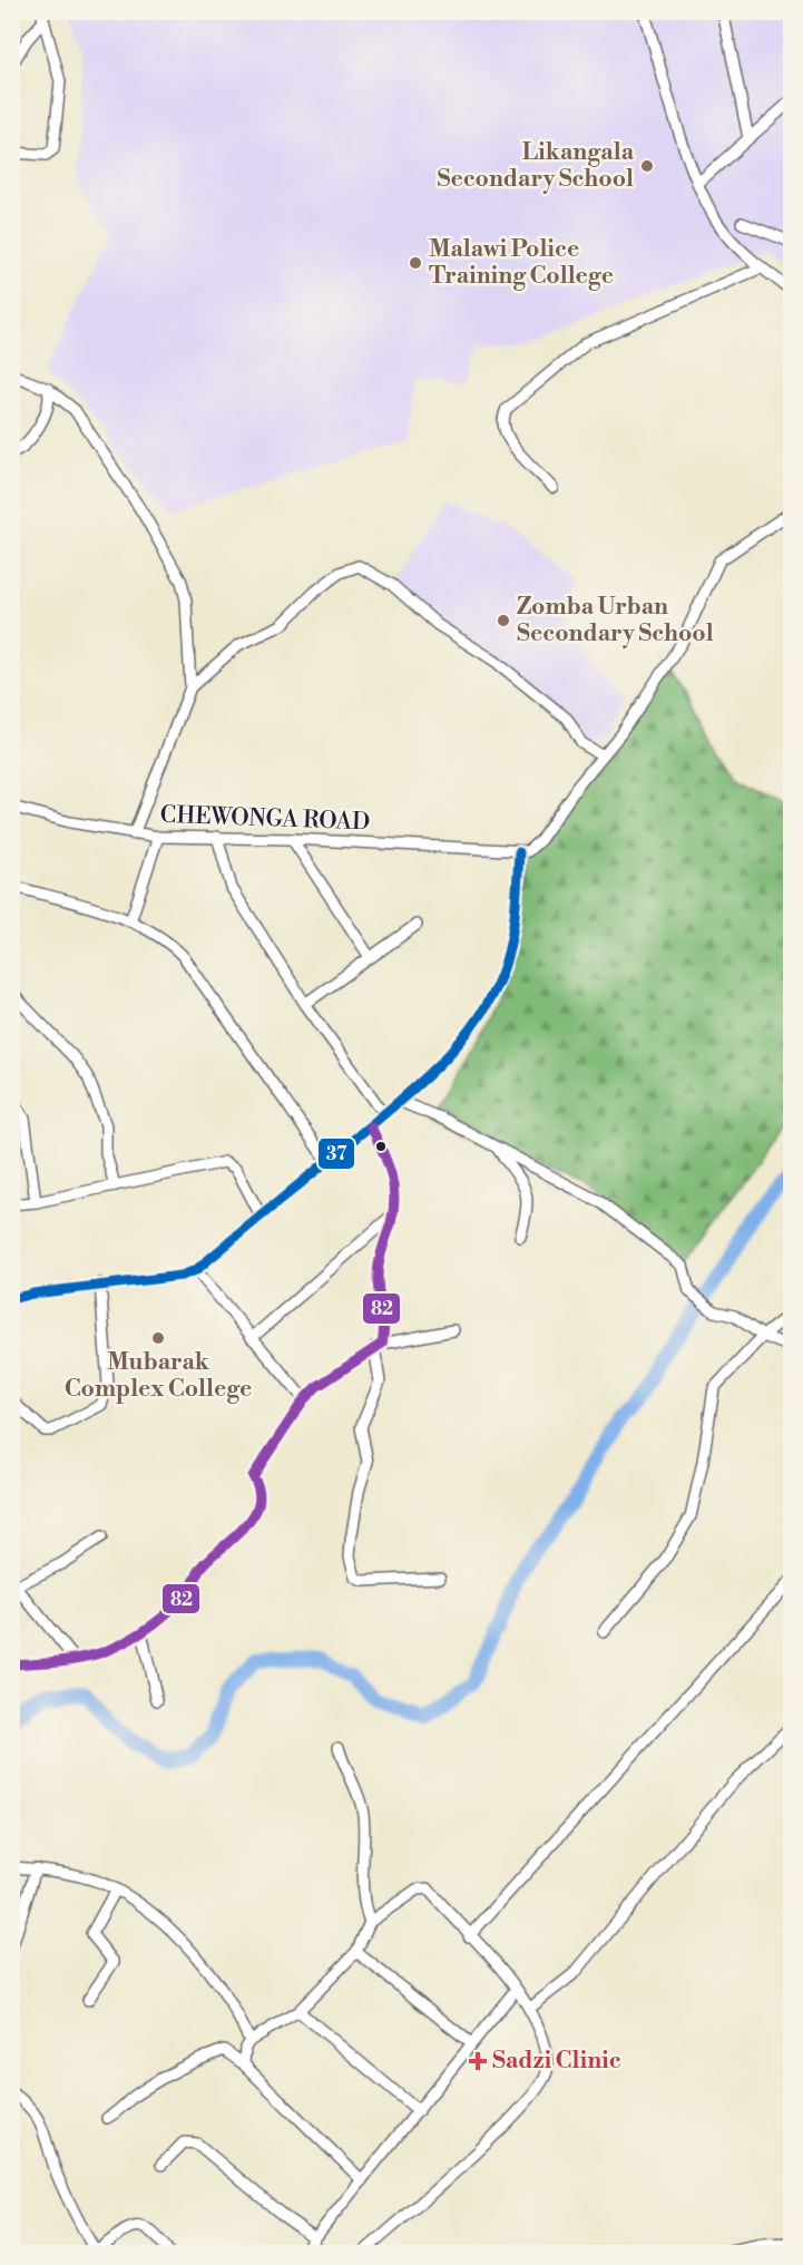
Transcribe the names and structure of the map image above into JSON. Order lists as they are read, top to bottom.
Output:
{
  "streets": {
    "street": ["CHEWONGA ROAD"]
  },
  "places": {
    "other": [
      "Likangala Secondary School",
      "Malawi Police Training College",
      "Zomba Urban Secondary School",
      "Mubarak Complex College"
    ],
    "health": ["Sadzi Clinic"]
  },
  "lines": ["transit line 37", "transit line 82"]
}
